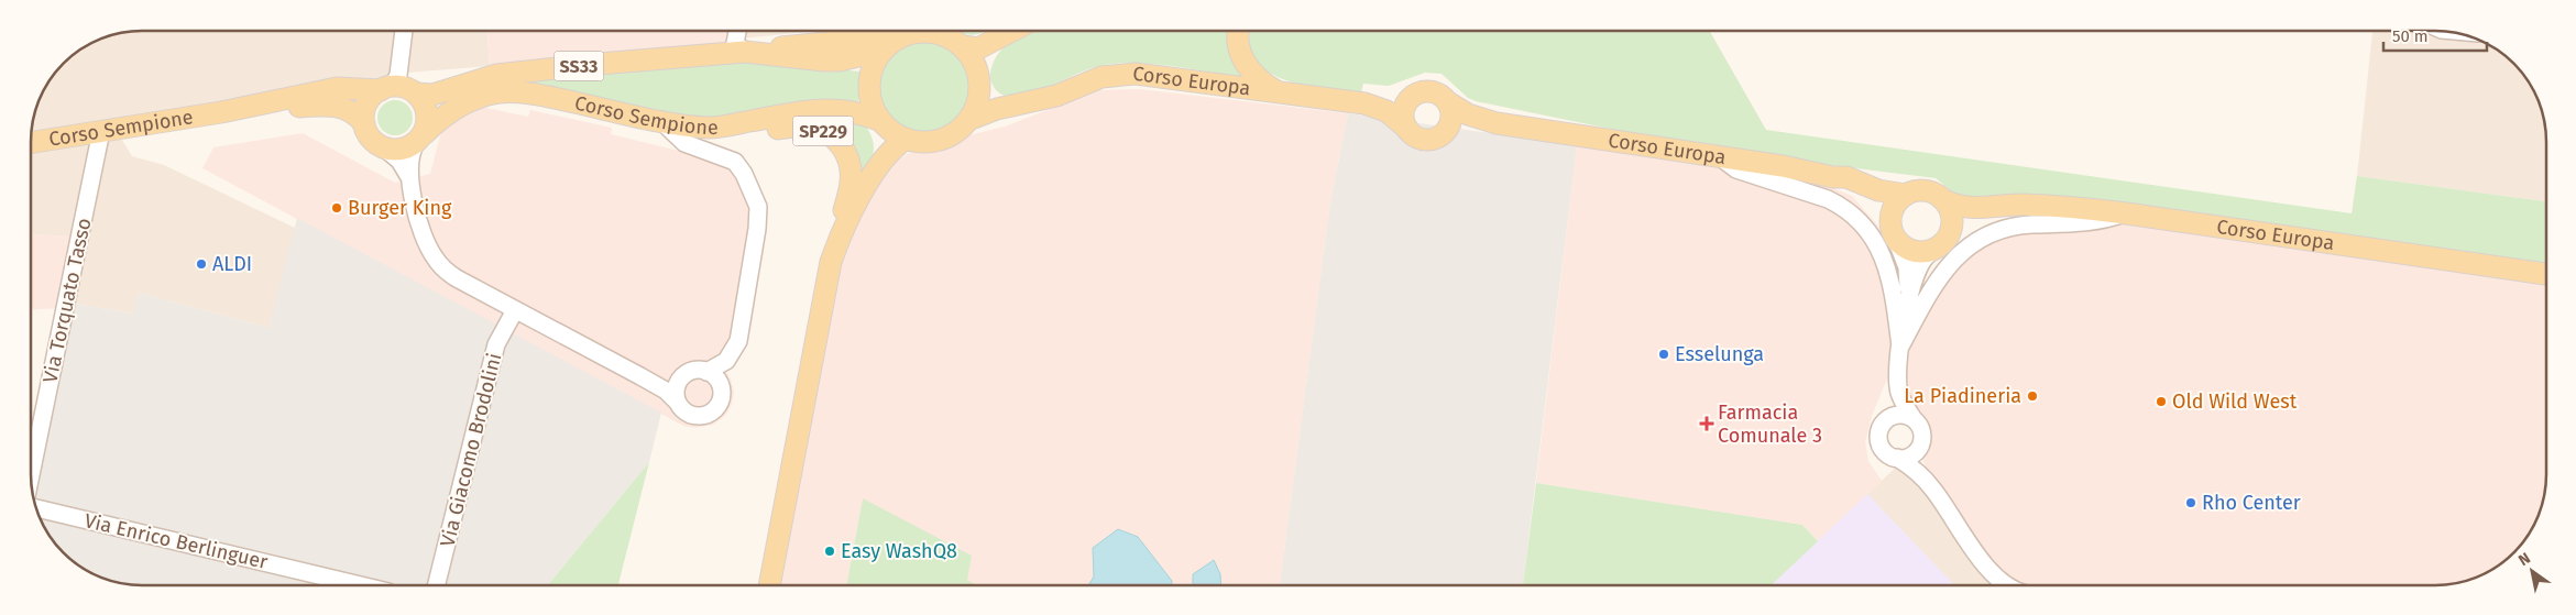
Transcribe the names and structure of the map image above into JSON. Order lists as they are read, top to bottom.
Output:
{
  "streets": {
    "main road": [
      "SS33",
      "Corso Europa",
      "Corso Sempione",
      "SP229"
    ],
    "street": ["Via Torquato Tasso", "Via Giacomo Brodolini", "Via Enrico Berlinguer"]
  },
  "crossings": [
    ["SS33", "Corso Sempione"],
    ["Corso Sempione", "SP229"],
    ["Corso Sempione", "Via Torquato Tasso"]
  ],
  "places": {
    "other": [
      "Burger King",
      "ALDI",
      "Esselunga",
      "La Piadineria",
      "Old Wild West",
      "Rho Center",
      "Easy WashQ8"
    ],
    "health": ["Farmacia Comunale 3"]
  },
  "scale_bar": "50 m",
  "north": "top left"
}
